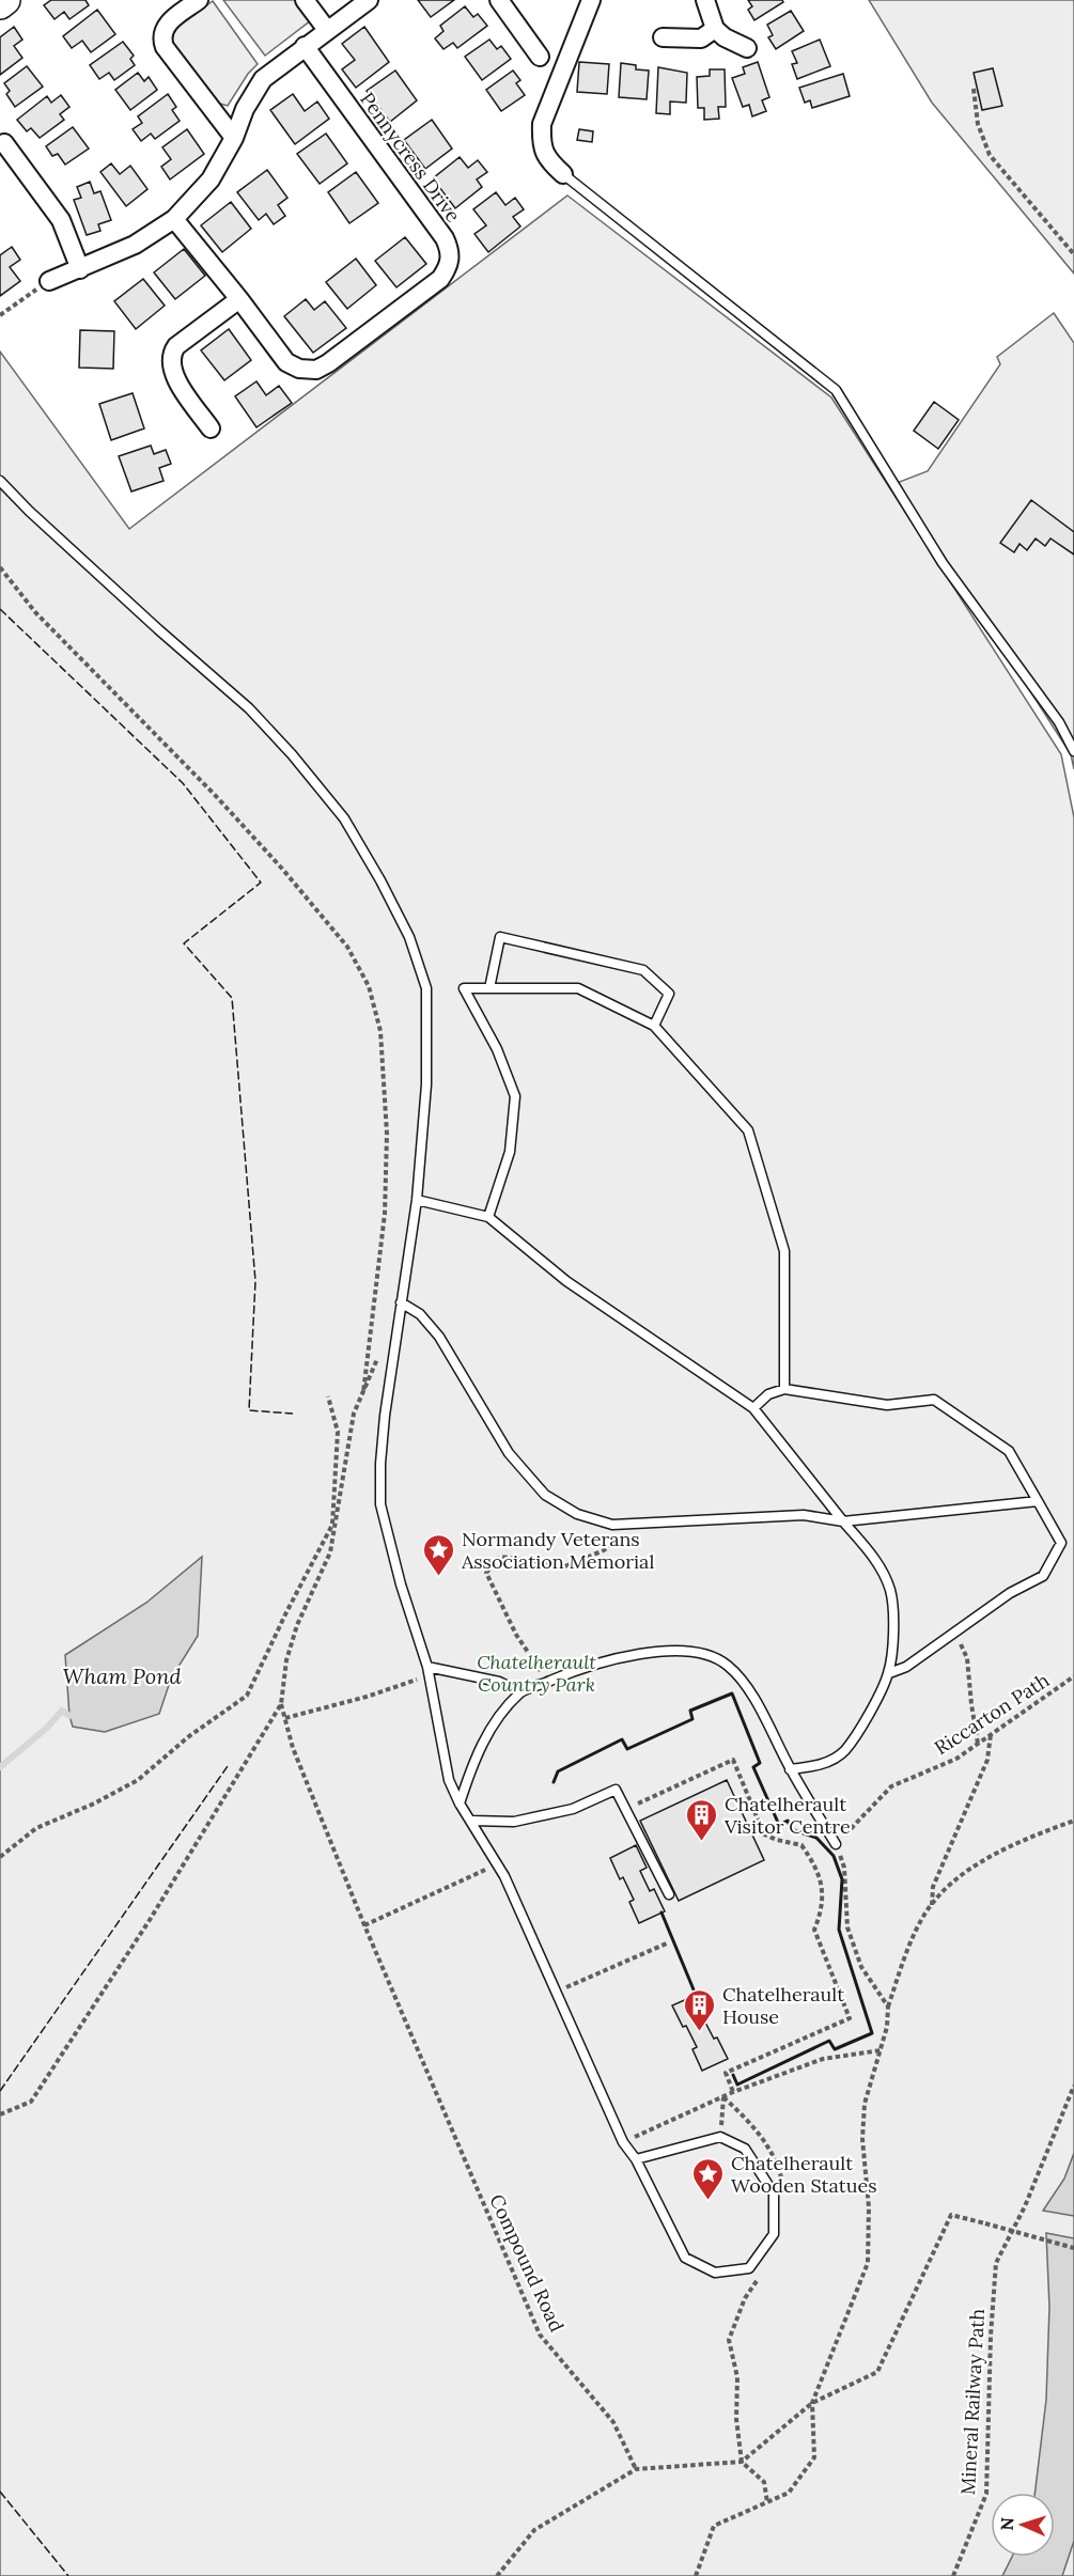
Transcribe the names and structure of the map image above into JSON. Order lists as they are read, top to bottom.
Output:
{
  "streets": {
    "street": ["Pennycress Drive"],
    "path": ["Riccarton Path", "Compound Road", "Mineral Railway Path"]
  },
  "water": ["Wham Pond"],
  "parks": ["Chatelherault Country Park"],
  "places": {
    "place": ["Normandy Veterans Association Memorial", "Chatelherault Wooden Statues"],
    "building": ["Chatelherault Visitor Centre", "Chatelherault House"]
  },
  "north": "left"
}
